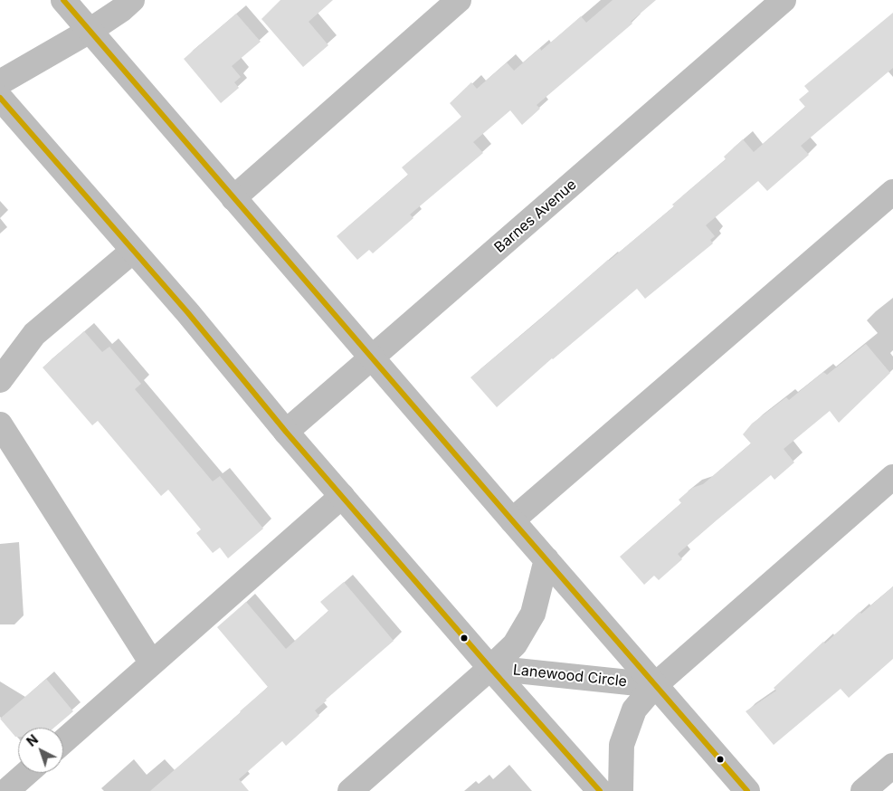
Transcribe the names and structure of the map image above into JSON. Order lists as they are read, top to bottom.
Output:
{
  "streets": {
    "main road": ["Barnes Avenue", "Lanewood Circle"]
  },
  "north": "top left"
}
